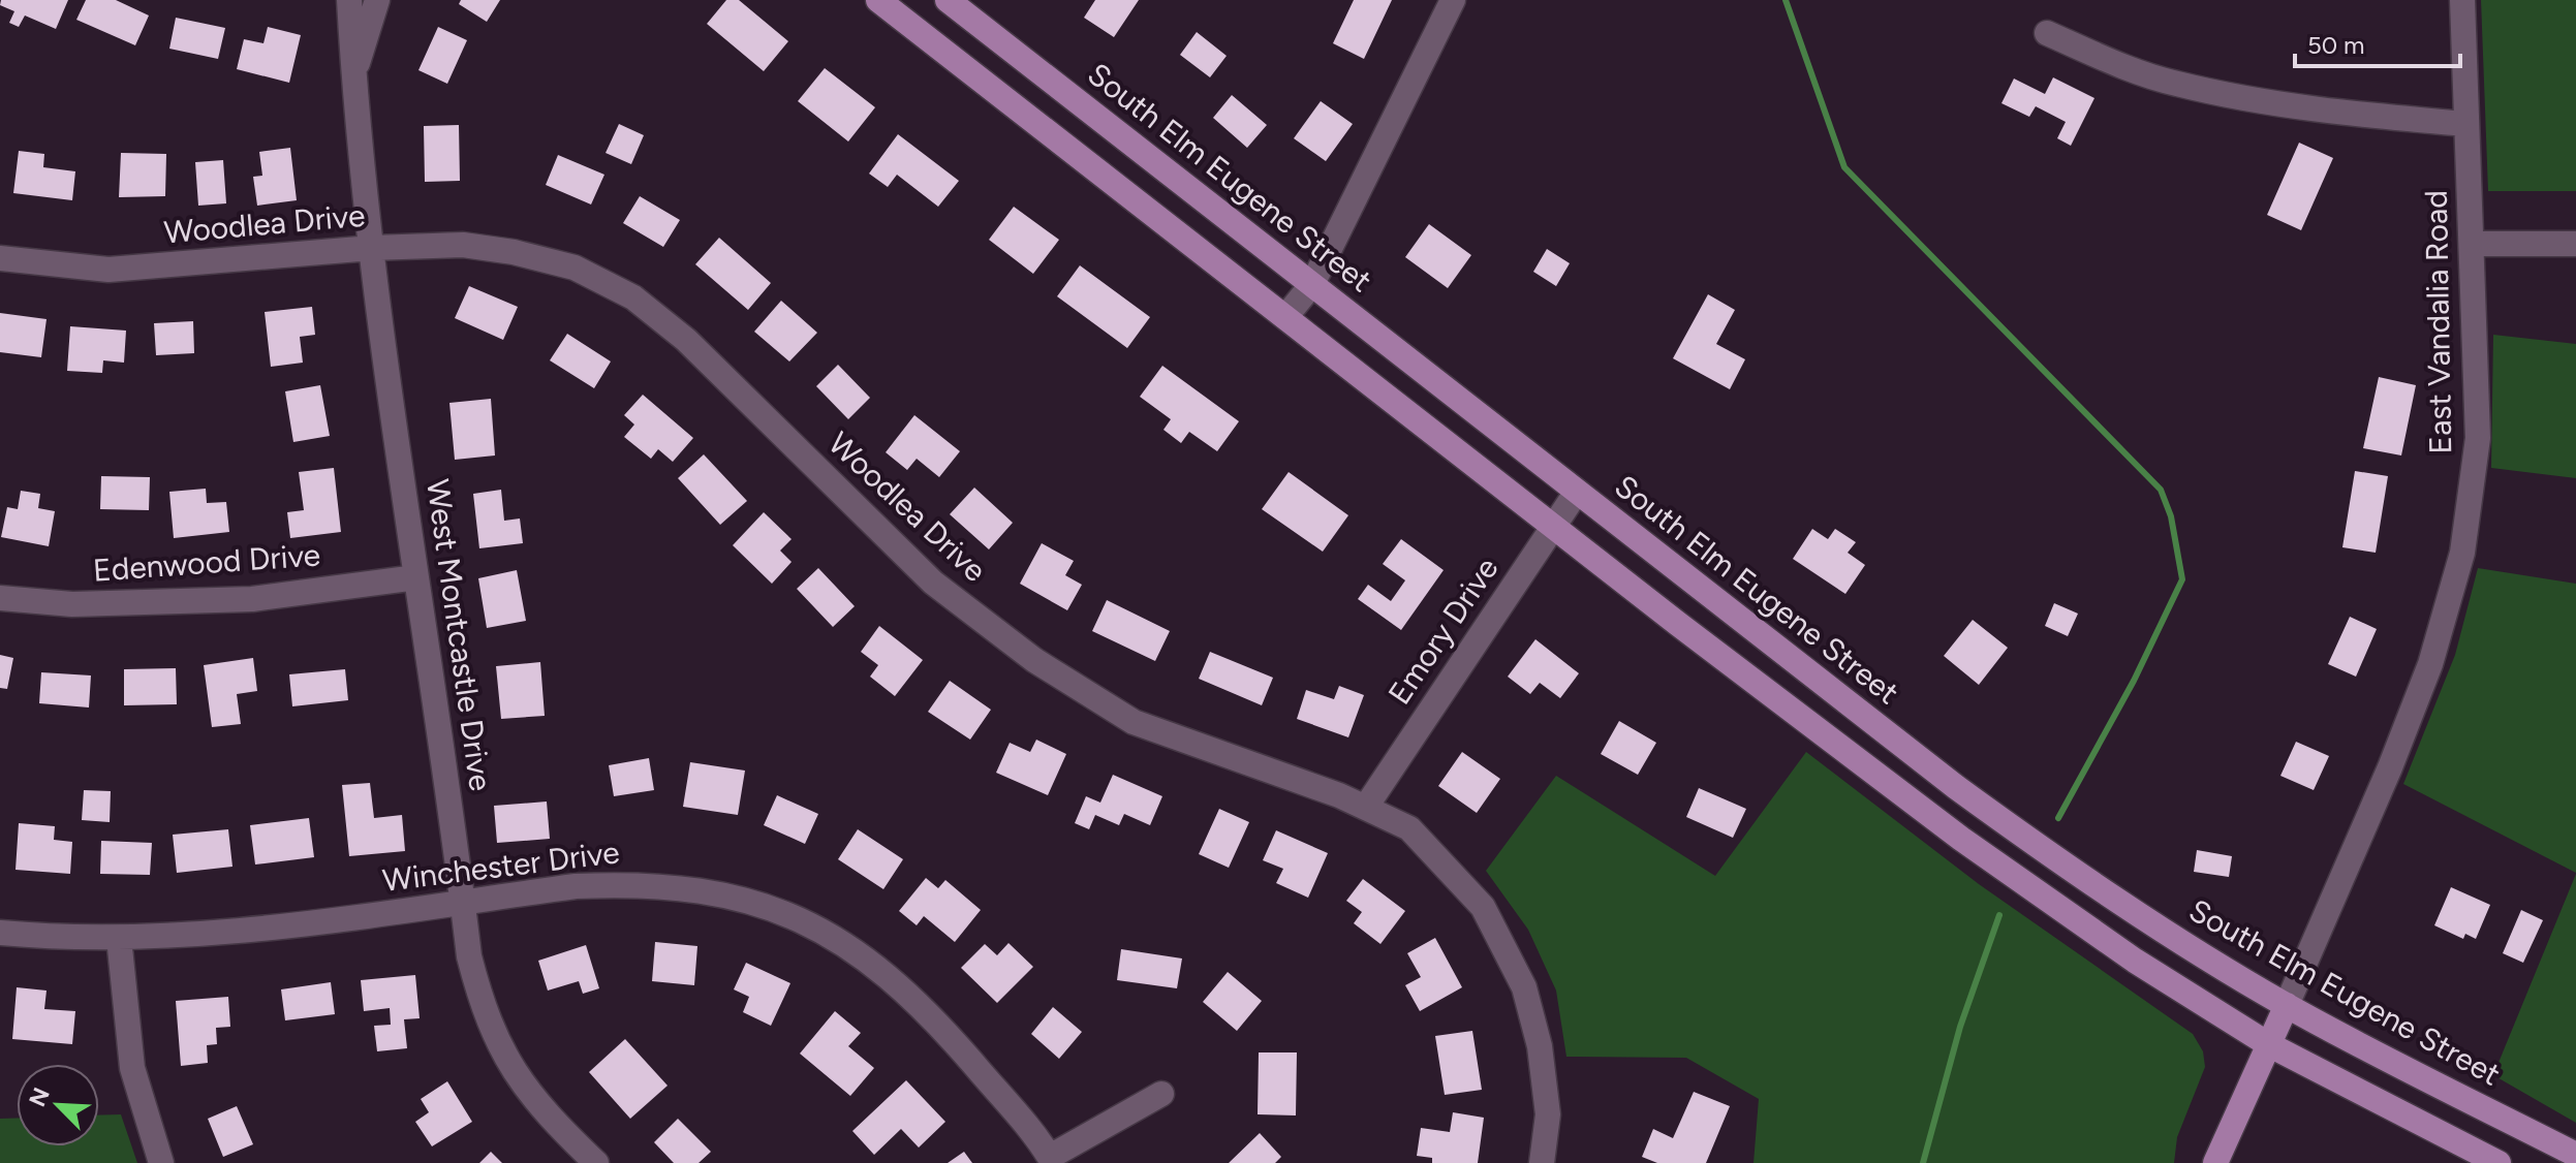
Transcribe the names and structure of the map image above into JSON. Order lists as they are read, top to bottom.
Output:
{
  "streets": {
    "main road": ["South Elm Eugene Street"],
    "street": [
      "Woodlea Drive",
      "East Vandalia Road",
      "Edenwood Drive",
      "Emory Drive",
      "West Montcastle Drive",
      "Winchester Drive"
    ]
  },
  "crossings": [
    ["South Elm Eugene Street", "East Vandalia Road"],
    ["South Elm Eugene Street", "Emory Drive"],
    ["Woodlea Drive", "Emory Drive"],
    ["Woodlea Drive", "West Montcastle Drive"],
    ["Edenwood Drive", "West Montcastle Drive"],
    ["West Montcastle Drive", "Winchester Drive"]
  ],
  "scale_bar": "50 m",
  "north": "top left"
}
